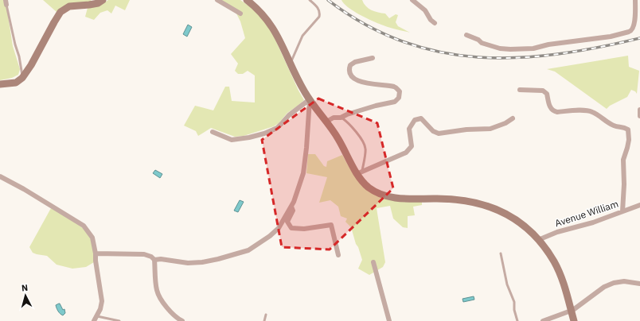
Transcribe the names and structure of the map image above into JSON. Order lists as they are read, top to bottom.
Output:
{
  "streets": {
    "street": ["Avenue William"]
  },
  "north": "top"
}
